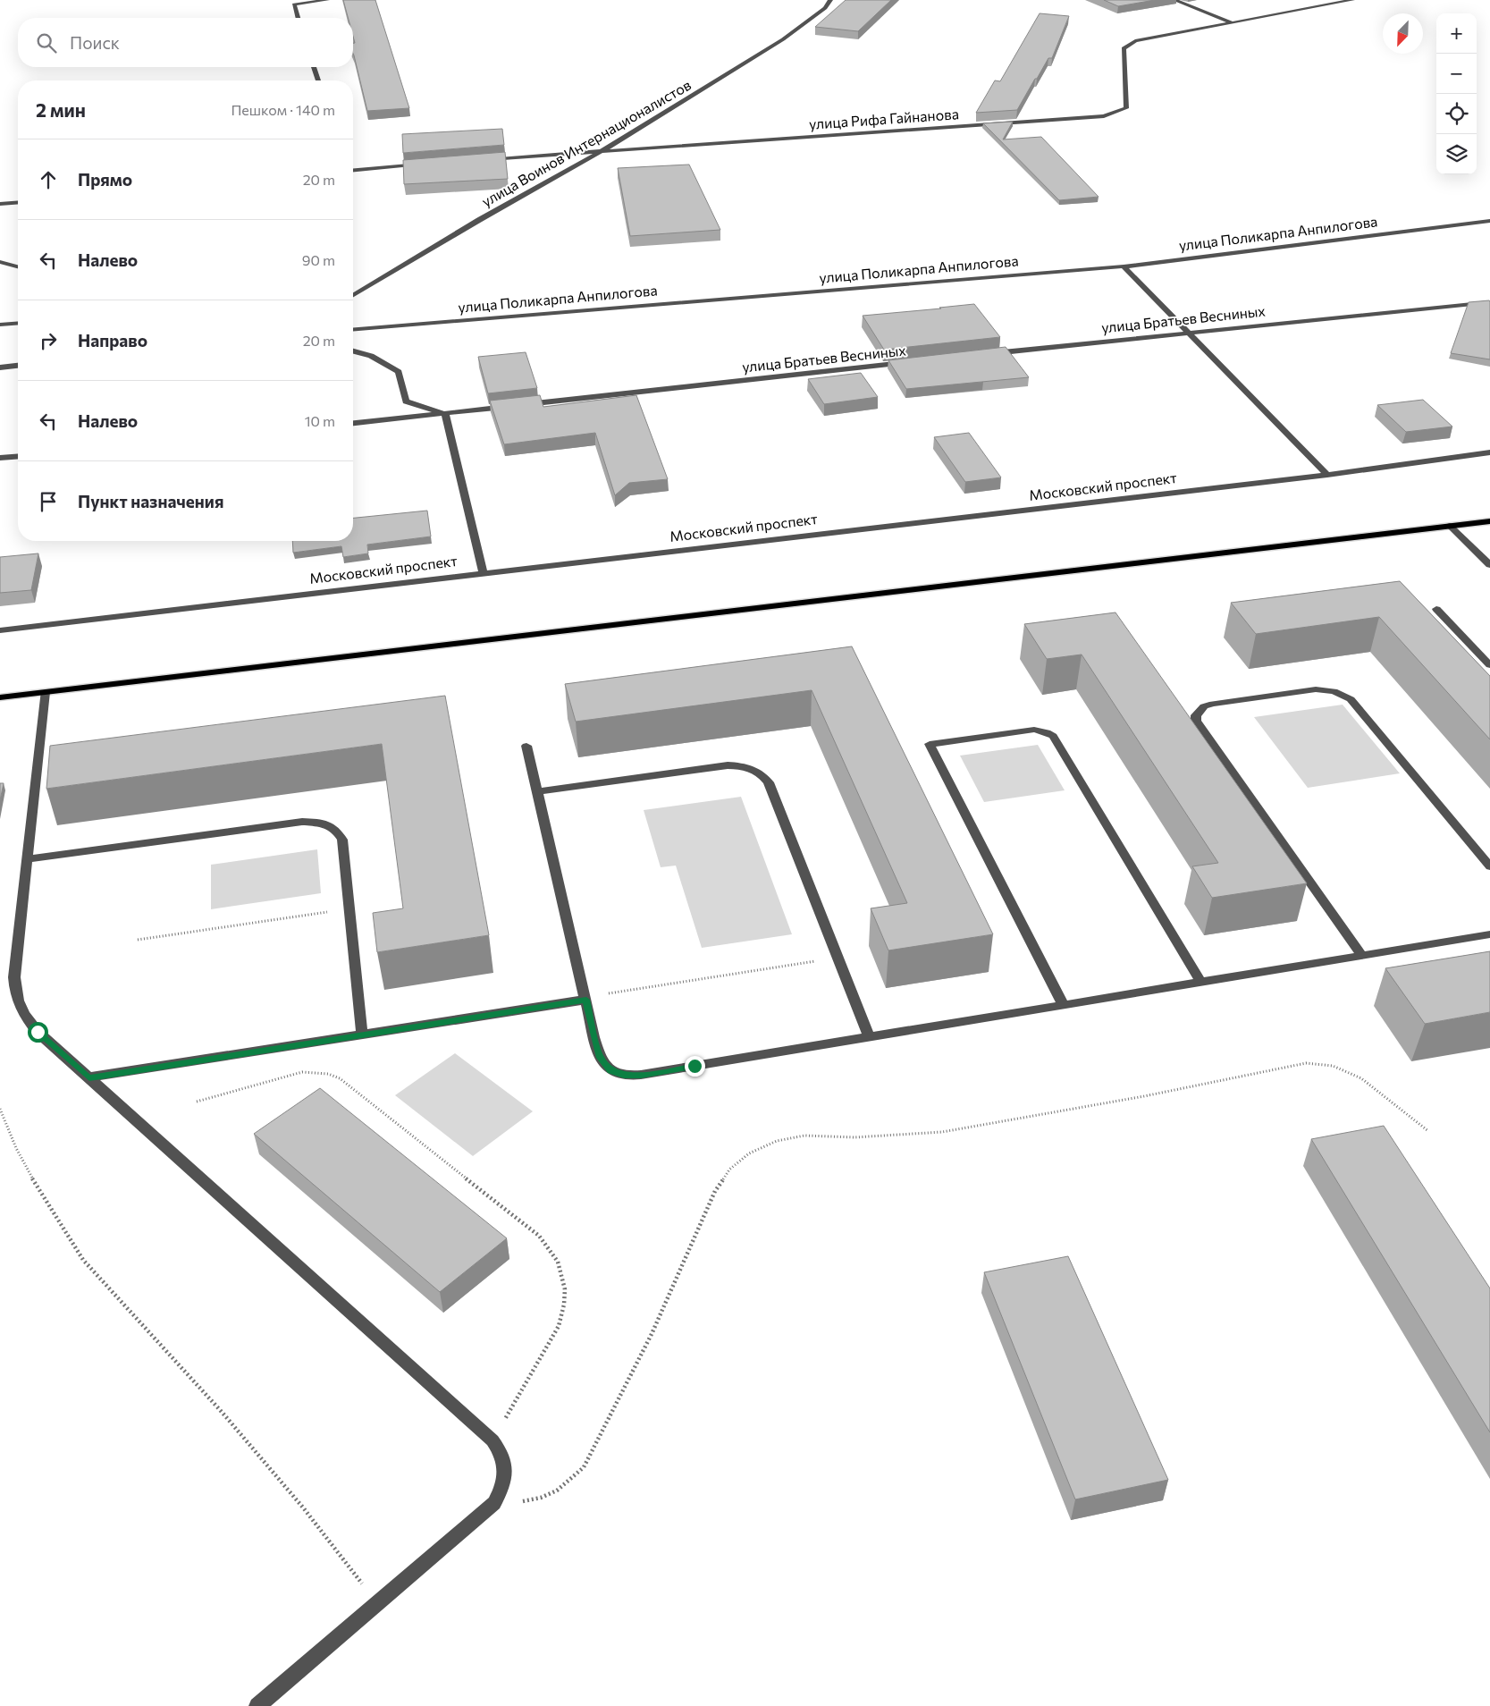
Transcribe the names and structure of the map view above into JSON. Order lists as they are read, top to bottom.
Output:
{
  "streets": {
    "street": [
      "улица Рифа Гайнанова",
      "улица Воинов Интернационалистов",
      "улица Поликарпа Анпилогова",
      "улица Братьев Весниных",
      "Московский проспект"
    ]
  },
  "crossings": [
    ["улица Рифа Гайнанова", "улица Воинов Интернационалистов"]
  ],
  "north": "bottom left",
  "page": {
    "map_buttons": ["+", "−"],
    "search": "Поиск",
    "heading": ["2 мин", "Пешком · 140 m"],
    "list": [
      ["Прямо", "20 m"],
      ["Налево", "90 m"],
      ["Направо", "20 m"],
      ["Налево", "10 m"],
      "Пункт назначения"
    ]
  }
}
